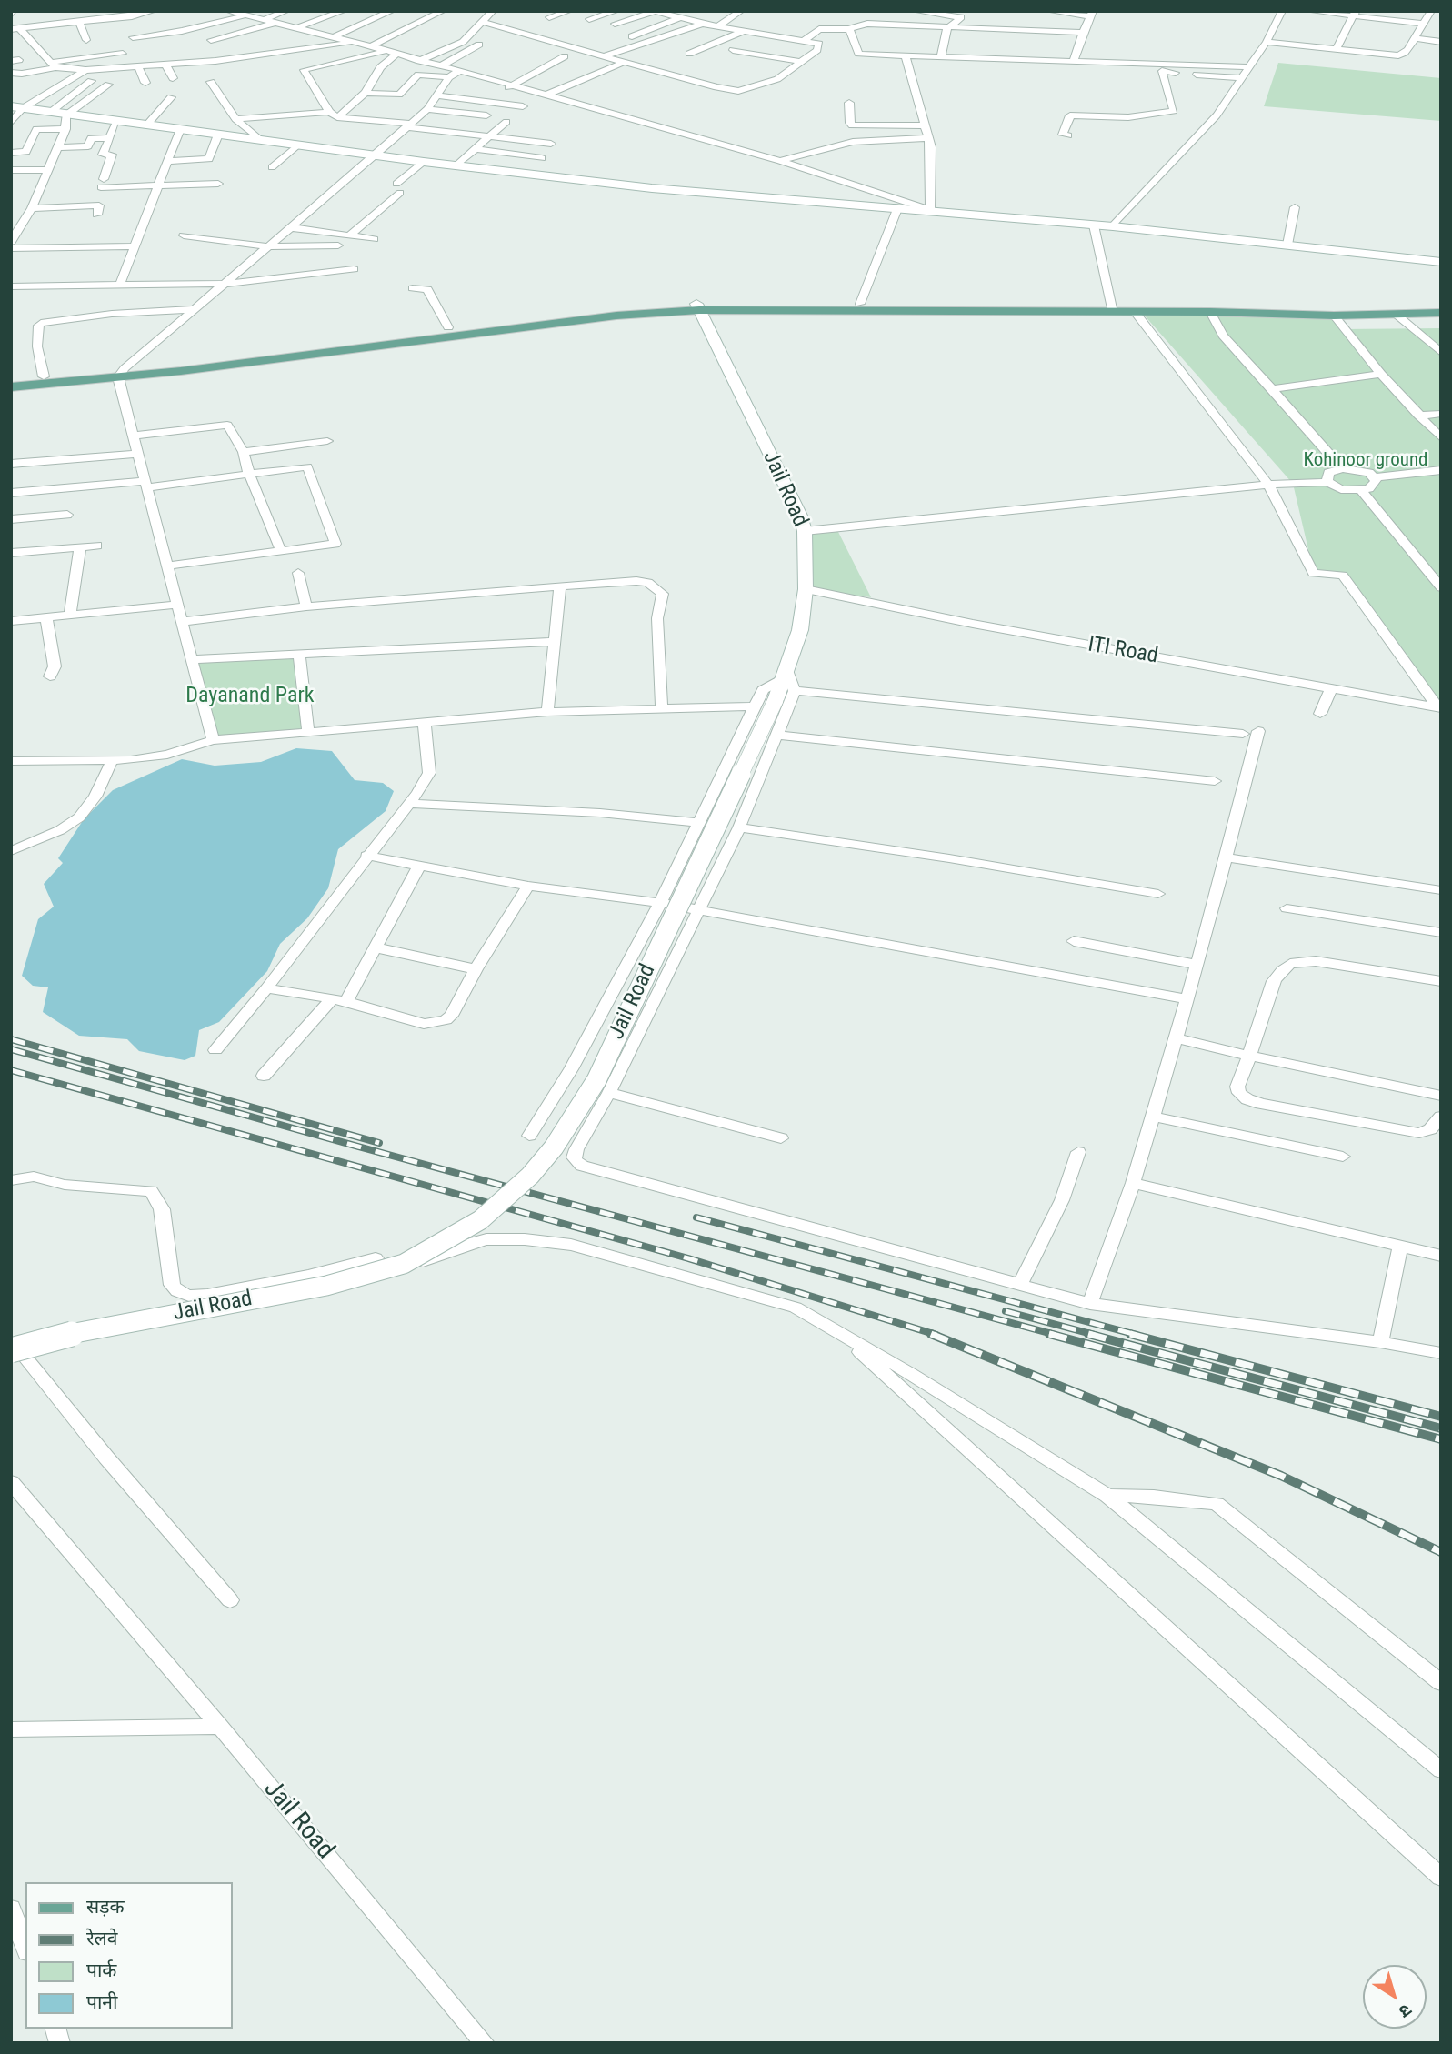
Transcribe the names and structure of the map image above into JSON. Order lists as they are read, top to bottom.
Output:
{
  "streets": {
    "street": ["Jail Road", "ITI Road"]
  },
  "crossings": [
    ["Jail Road", "ITI Road"]
  ],
  "parks": ["Kohinoor ground", "Dayanand Park"],
  "legend": [
    "सड़क",
    "रेलवे",
    "पार्क",
    "पानी"
  ],
  "north": "bottom right"
}
